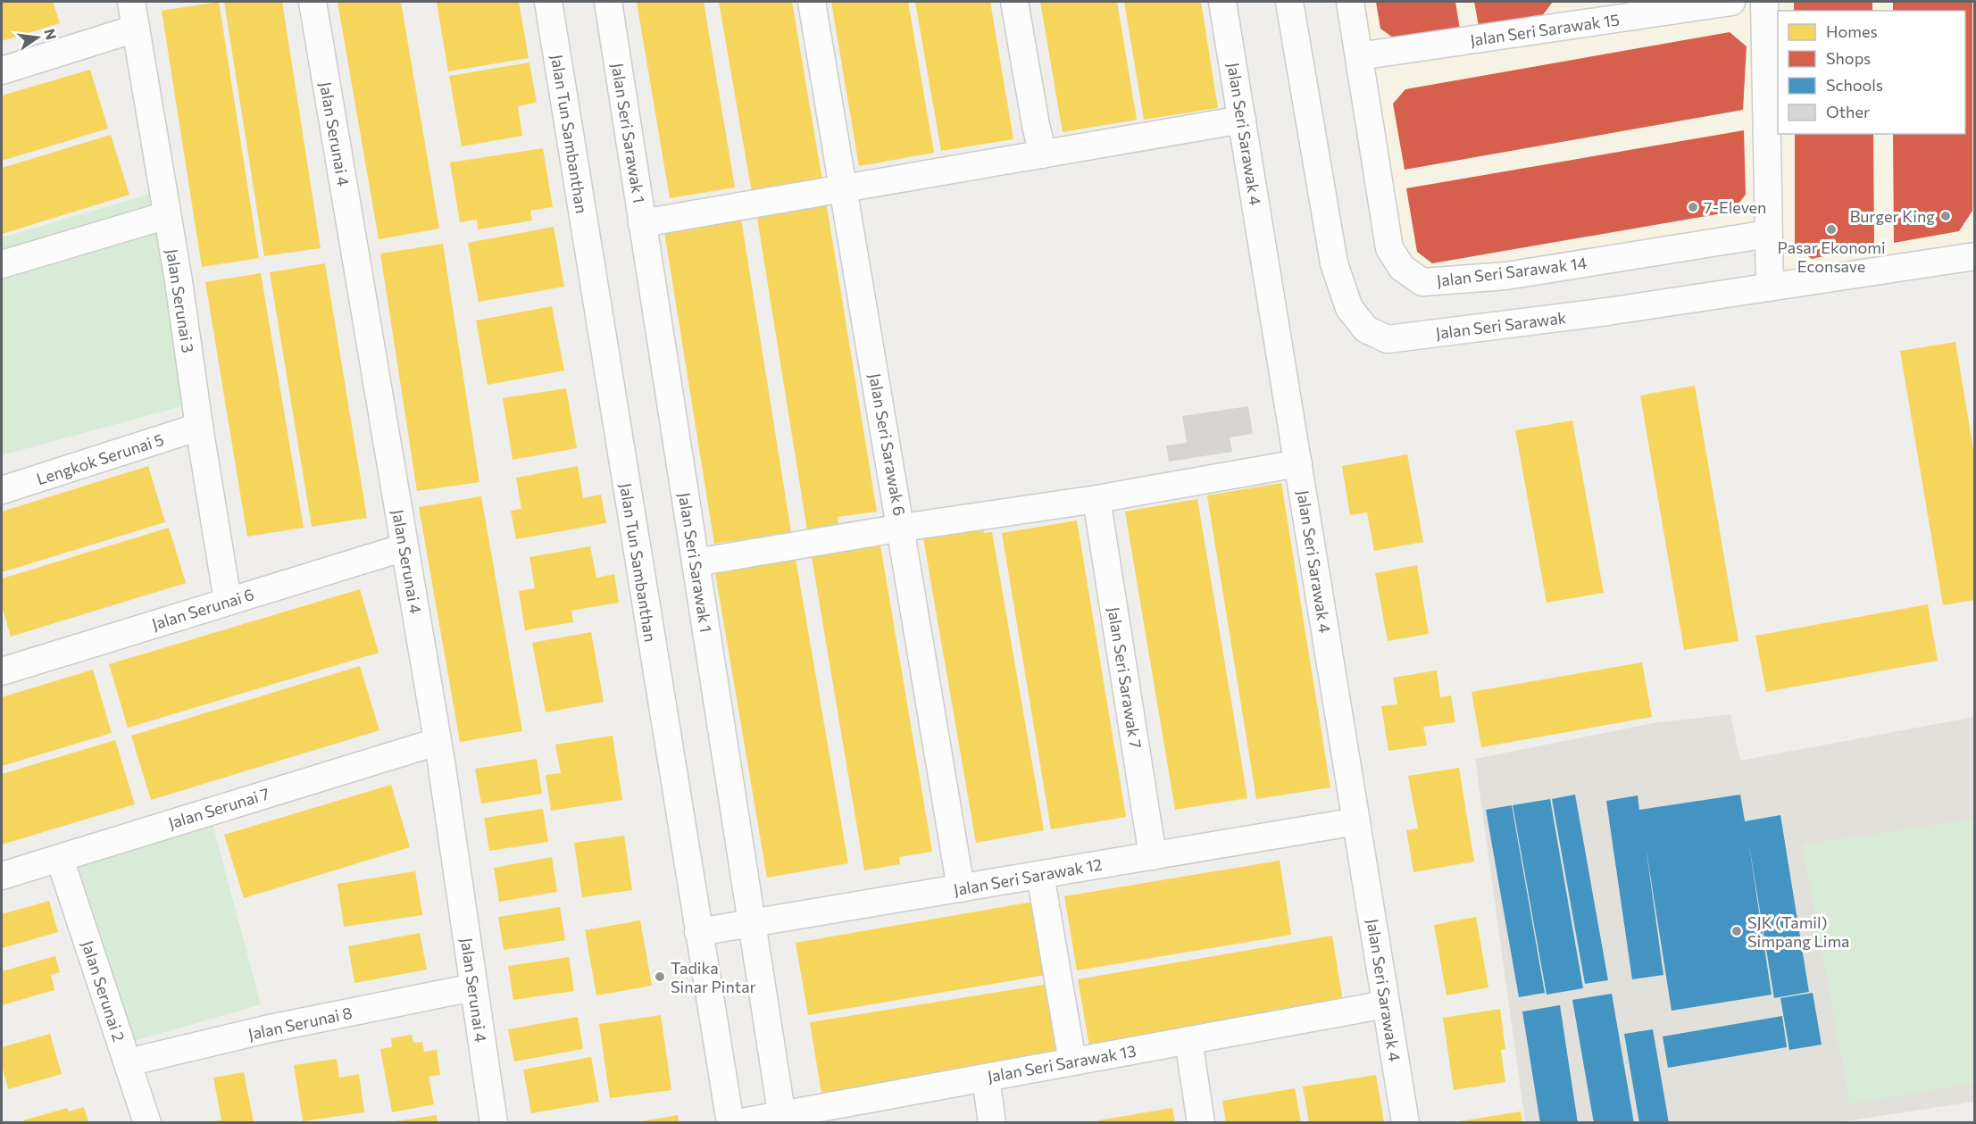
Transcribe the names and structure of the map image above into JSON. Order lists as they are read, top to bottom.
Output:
{
  "streets": {
    "street": [
      "Jalan Seri Sarawak 15",
      "Jalan Seri Sarawak 1",
      "Jalan Serunai 4",
      "Jalan Tun Sambanthan",
      "Jalan Seri Sarawak 4",
      "Jalan Seri Sarawak 14",
      "Jalan Serunai 3",
      "Jalan Seri Sarawak",
      "Jalan Seri Sarawak 6",
      "Lengkok Serunai 5",
      "Jalan Serunai 6",
      "Jalan Seri Sarawak 7",
      "Jalan Serunai 7",
      "Jalan Seri Sarawak 12",
      "Jalan Serunai 2",
      "Jalan Serunai 8",
      "Jalan Seri Sarawak 13"
    ]
  },
  "crossings": [
    ["Jalan Seri Sarawak 15", "Jalan Seri Sarawak 14"],
    ["Jalan Seri Sarawak 1", "Jalan Seri Sarawak 12"],
    ["Jalan Seri Sarawak 1", "Jalan Seri Sarawak 13"],
    ["Jalan Serunai 4", "Jalan Serunai 6"],
    ["Jalan Serunai 4", "Jalan Serunai 7"],
    ["Jalan Serunai 4", "Jalan Serunai 8"],
    ["Jalan Tun Sambanthan", "Jalan Seri Sarawak 12"],
    ["Jalan Seri Sarawak 4", "Jalan Seri Sarawak 12"],
    ["Jalan Seri Sarawak 4", "Jalan Seri Sarawak 13"],
    ["Jalan Serunai 3", "Lengkok Serunai 5"],
    ["Jalan Serunai 3", "Jalan Serunai 6"],
    ["Jalan Seri Sarawak 6", "Jalan Seri Sarawak 12"],
    ["Jalan Seri Sarawak 7", "Jalan Seri Sarawak 12"],
    ["Jalan Serunai 7", "Jalan Serunai 2"],
    ["Jalan Serunai 2", "Jalan Serunai 8"]
  ],
  "places": [
    "7-Eleven",
    "Burger King",
    "Pasar Ekonomi Econsave",
    "SJK (Tamil) Simpang Lima",
    "Tadika Sinar Pintar"
  ],
  "legend": [
    "Homes",
    "Shops",
    "Schools",
    "Other"
  ],
  "north": "right"
}
